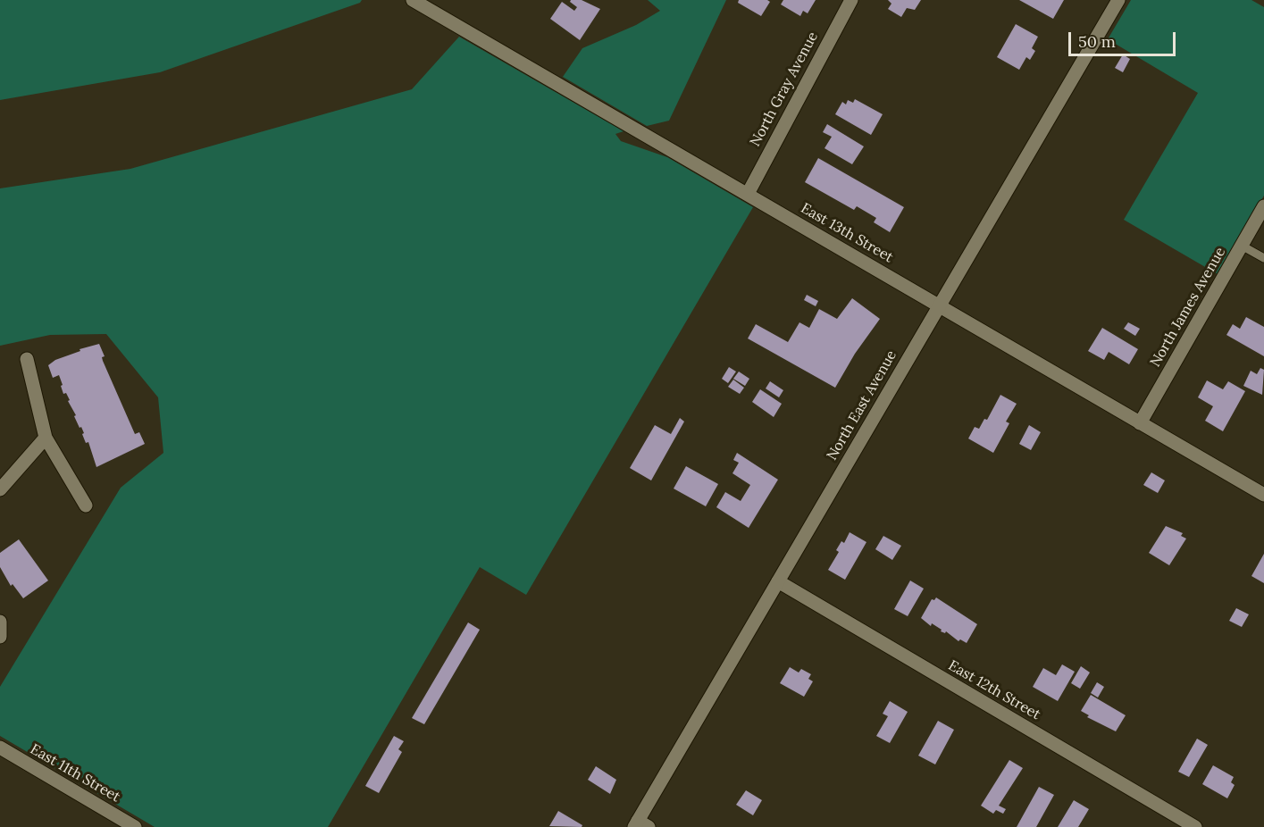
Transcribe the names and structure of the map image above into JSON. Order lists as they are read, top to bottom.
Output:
{
  "streets": {
    "street": [
      "North Gray Avenue",
      "East 13th Street",
      "North James Avenue",
      "North East Avenue",
      "East 12th Street",
      "East 11th Street"
    ]
  },
  "crossings": [
    ["North Gray Avenue", "East 13th Street"],
    ["East 13th Street", "North James Avenue"],
    ["East 13th Street", "North East Avenue"],
    ["North East Avenue", "East 12th Street"]
  ],
  "scale_bar": "50 m"
}
